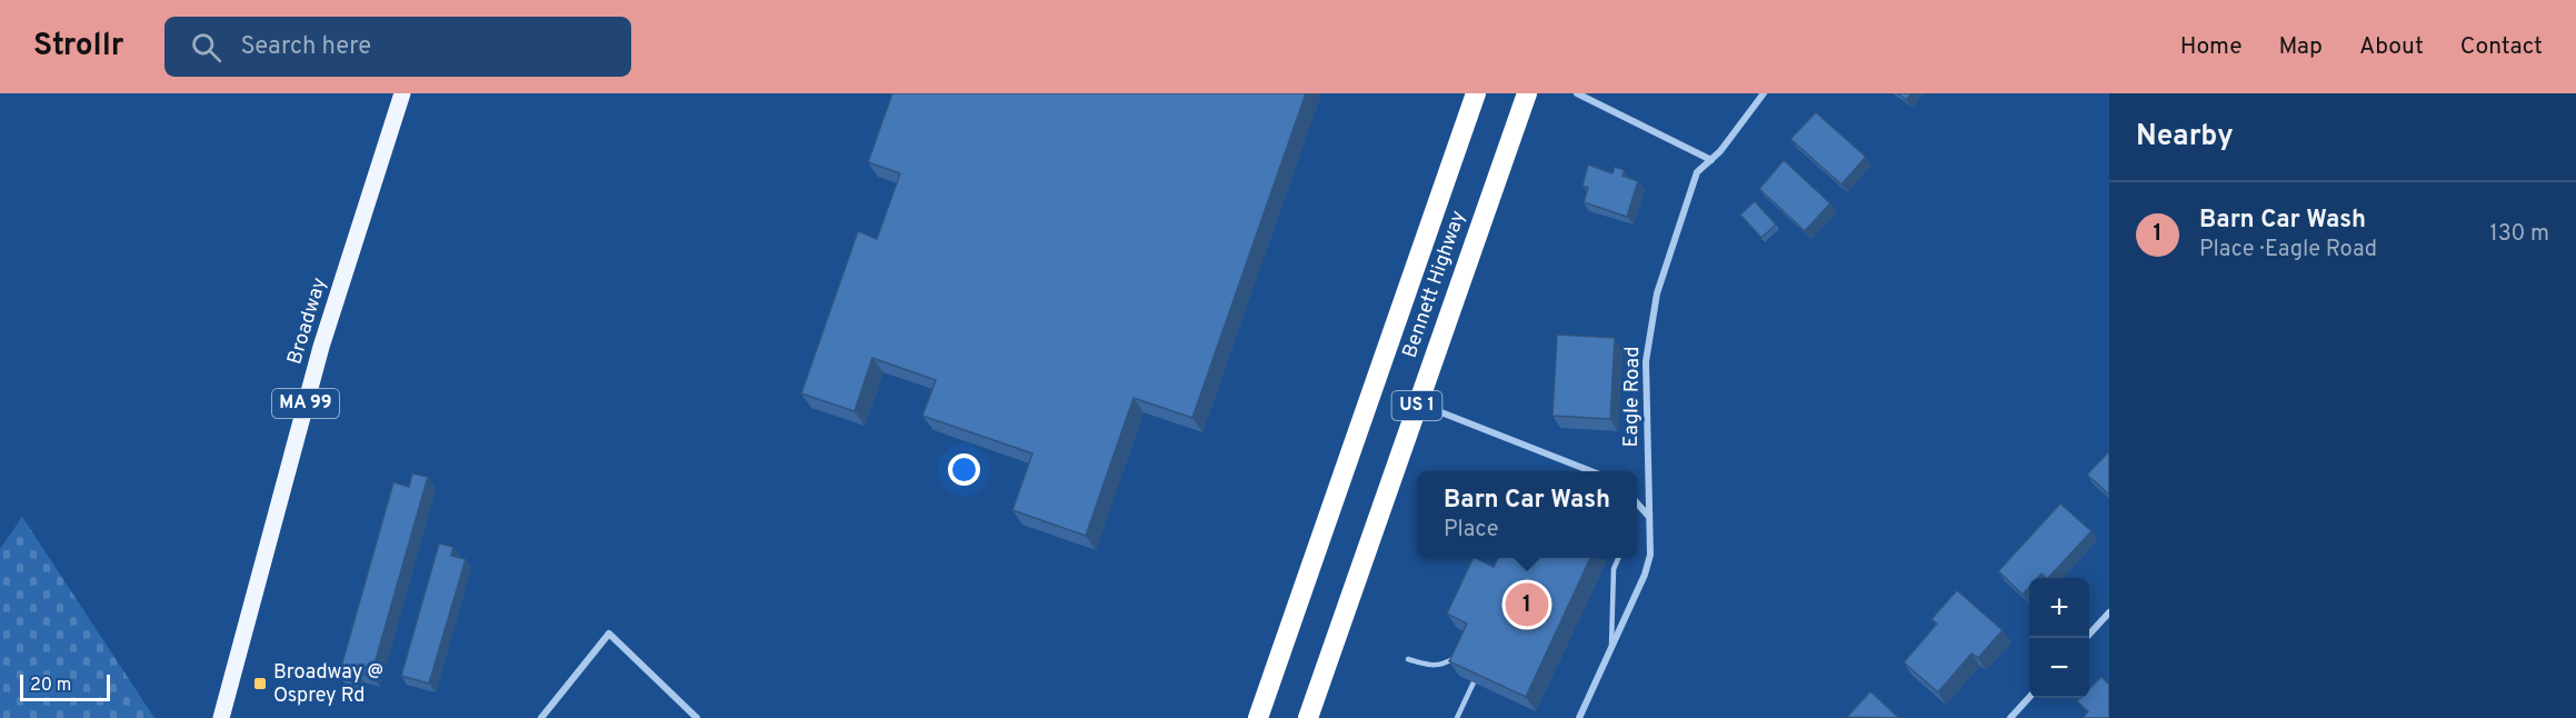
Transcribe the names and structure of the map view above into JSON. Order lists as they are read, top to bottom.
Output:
{
  "streets": {
    "highway": ["Bennett Highway", "US 1"],
    "main road": ["Broadway", "MA 99"],
    "street": ["Eagle Road"]
  },
  "places": {
    "transit": ["Broadway @ Osprey Rd"]
  },
  "scale_bar": "20 m",
  "page": {
    "header": "Strollr",
    "search": "Search here",
    "nav": [
      "Home",
      "Map",
      "About",
      "Contact"
    ],
    "heading": "Nearby",
    "list": [
      {
        "mark": "1",
        "name": "Barn Car Wash",
        "note": "Place · Eagle Road",
        "value": "130 m"
      }
    ],
    "popup": ["Barn Car Wash", "Place"],
    "map_buttons": ["+", "−"],
    "pins": "1",
    "scale": "20 m"
  }
}
